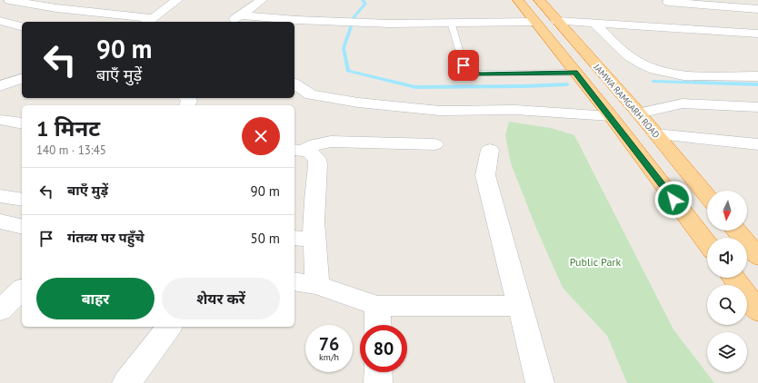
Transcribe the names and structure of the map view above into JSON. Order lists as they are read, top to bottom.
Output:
{
  "streets": {
    "highway": ["JAMWA RAMGARH ROAD"]
  },
  "parks": ["Public Park"],
  "north": "bottom",
  "page": {
    "turn": ["90 m", "बाएँ मुड़ें"],
    "heading": ["1 मिनट", "140 m · 13:45"],
    "list": [
      {
        "name": "बाएँ मुड़ें",
        "value": "90 m"
      },
      {
        "name": "गंतव्य पर पहुँचे",
        "value": "50 m"
      }
    ],
    "buttons": ["बाहर", "शेयर करें"],
    "speed": "76 km/h",
    "limit": "80"
  }
}
